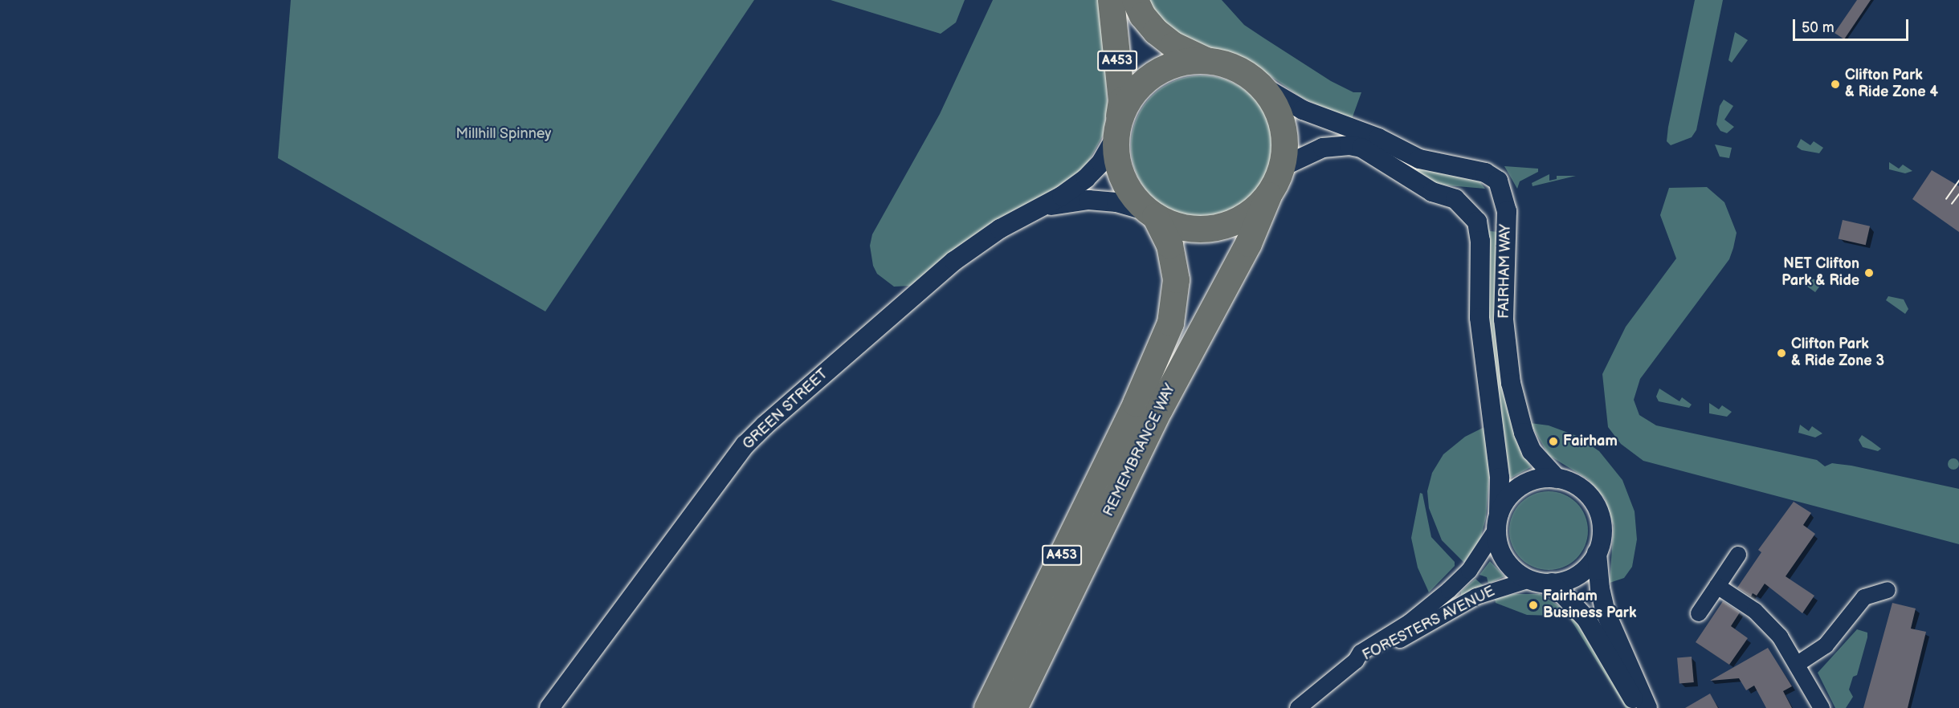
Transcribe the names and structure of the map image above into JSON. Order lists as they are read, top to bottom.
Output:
{
  "streets": {
    "highway": ["A453", "REMEMBRANCE WAY"],
    "street": ["FAIRHAM WAY", "GREEN STREET", "FORESTERS AVENUE"]
  },
  "crossings": [
    ["A453", "FAIRHAM WAY"],
    ["A453", "GREEN STREET"],
    ["A453", "REMEMBRANCE WAY"],
    ["FAIRHAM WAY", "GREEN STREET"],
    ["FAIRHAM WAY", "REMEMBRANCE WAY"],
    ["FAIRHAM WAY", "FORESTERS AVENUE"],
    ["GREEN STREET", "REMEMBRANCE WAY"]
  ],
  "parks": ["Millhill Spinney"],
  "places": [
    "Clifton Park & Ride Zone 4",
    "NET Clifton Park & Ride",
    "Clifton Park & Ride Zone 3",
    "Fairham",
    "Fairham Business Park"
  ],
  "scale_bar": "50 m"
}
